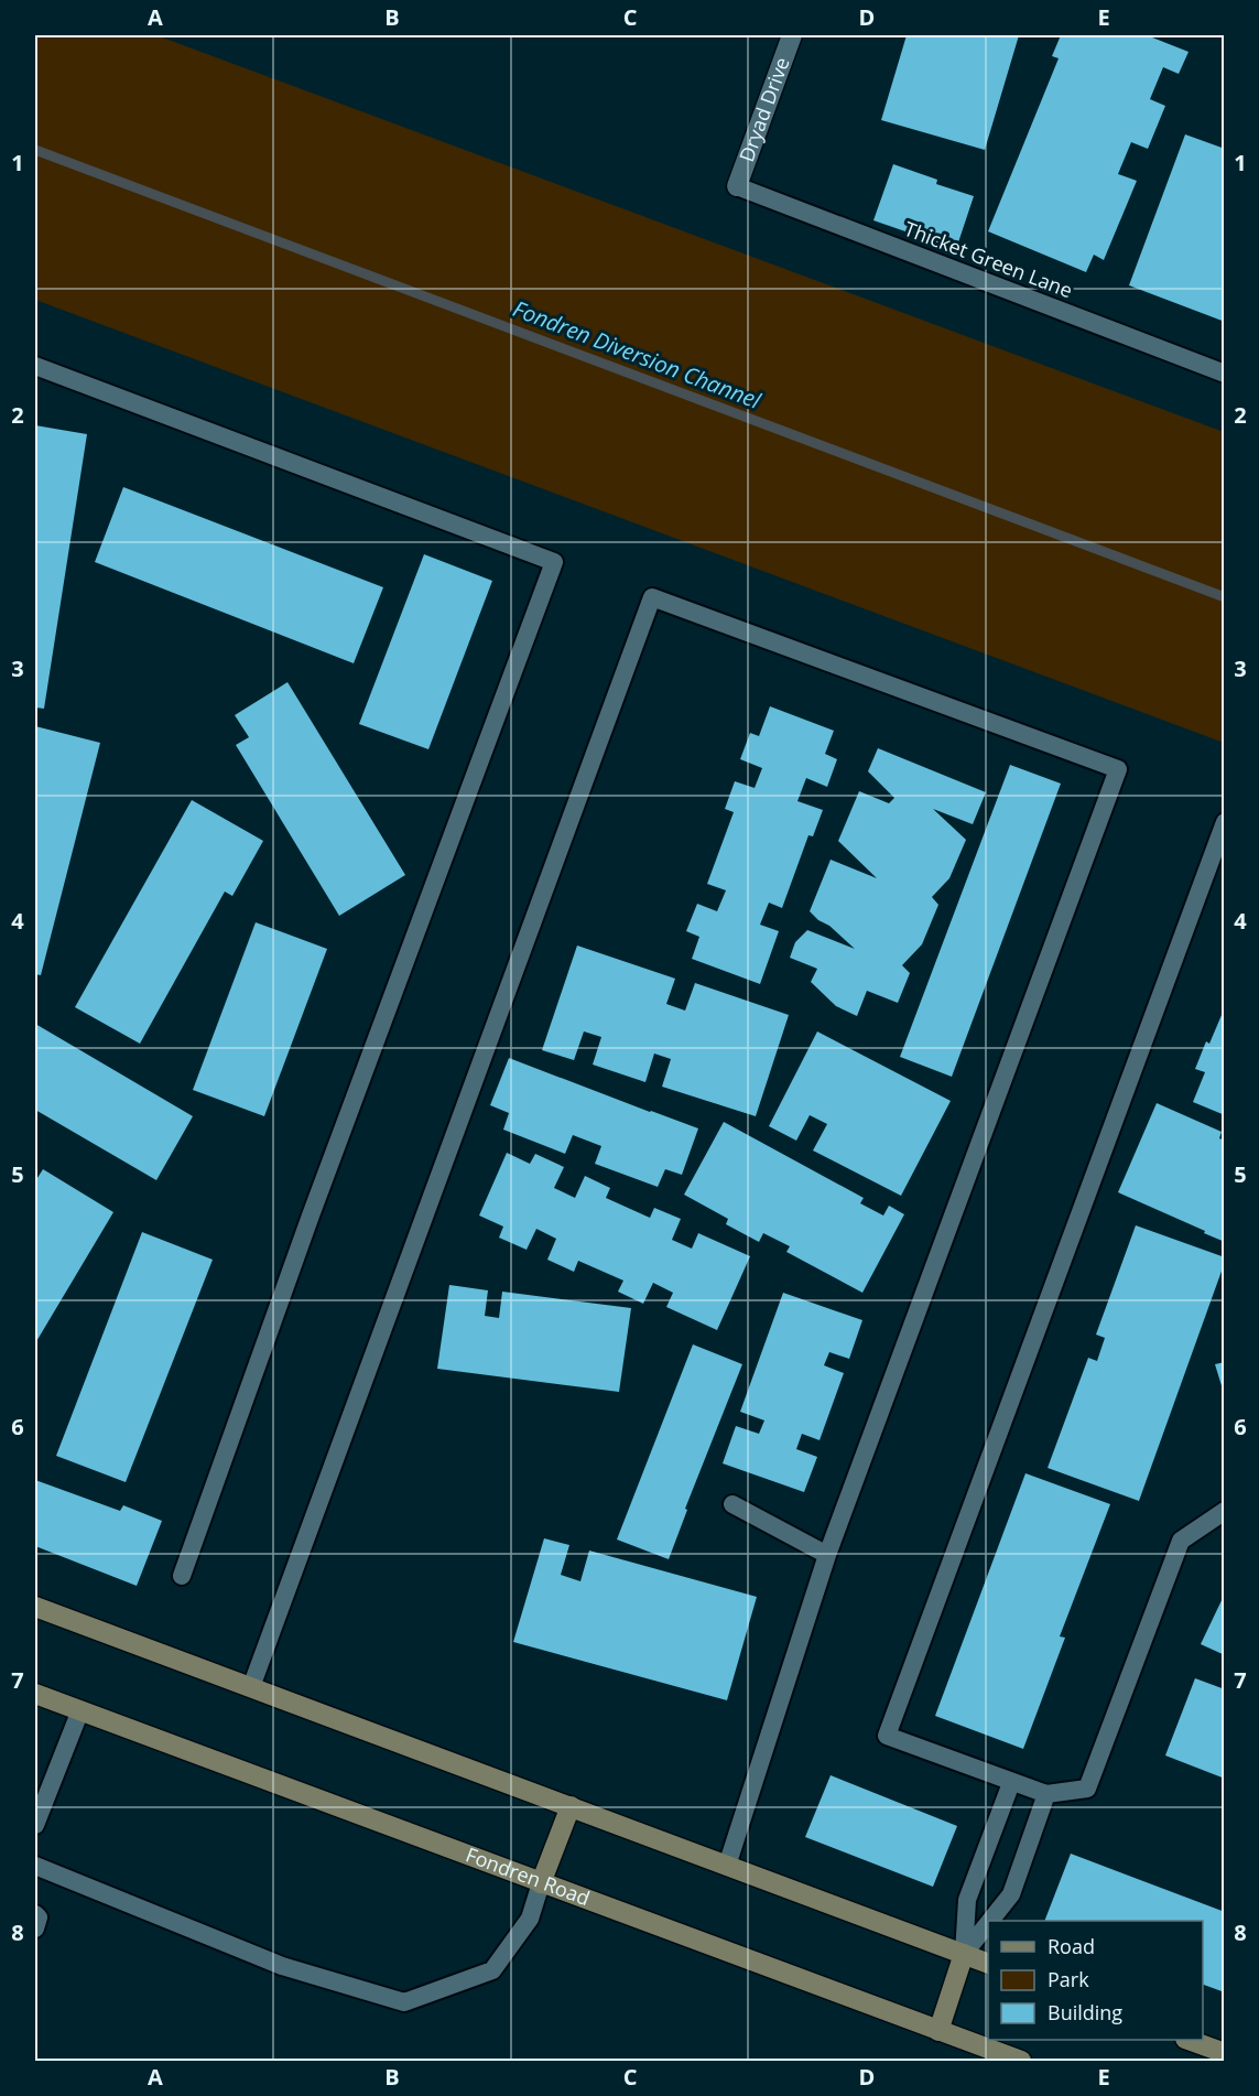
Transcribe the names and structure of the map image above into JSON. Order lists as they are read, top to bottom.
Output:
{
  "streets": {
    "main road": ["Fondren Road"],
    "street": ["Dryad Drive"],
    "lane": ["Thicket Green Lane"]
  },
  "crossings": [
    ["Dryad Drive", "Thicket Green Lane"]
  ],
  "water": ["Fondren Diversion Channel"],
  "legend": ["Road", "Park", "Building"],
  "grid": {
    "columns": [
      "A",
      "B",
      "C",
      "D",
      "E"
    ],
    "rows": [
      "1",
      "2",
      "3",
      "4",
      "5",
      "6",
      "7",
      "8"
    ]
  }
}
